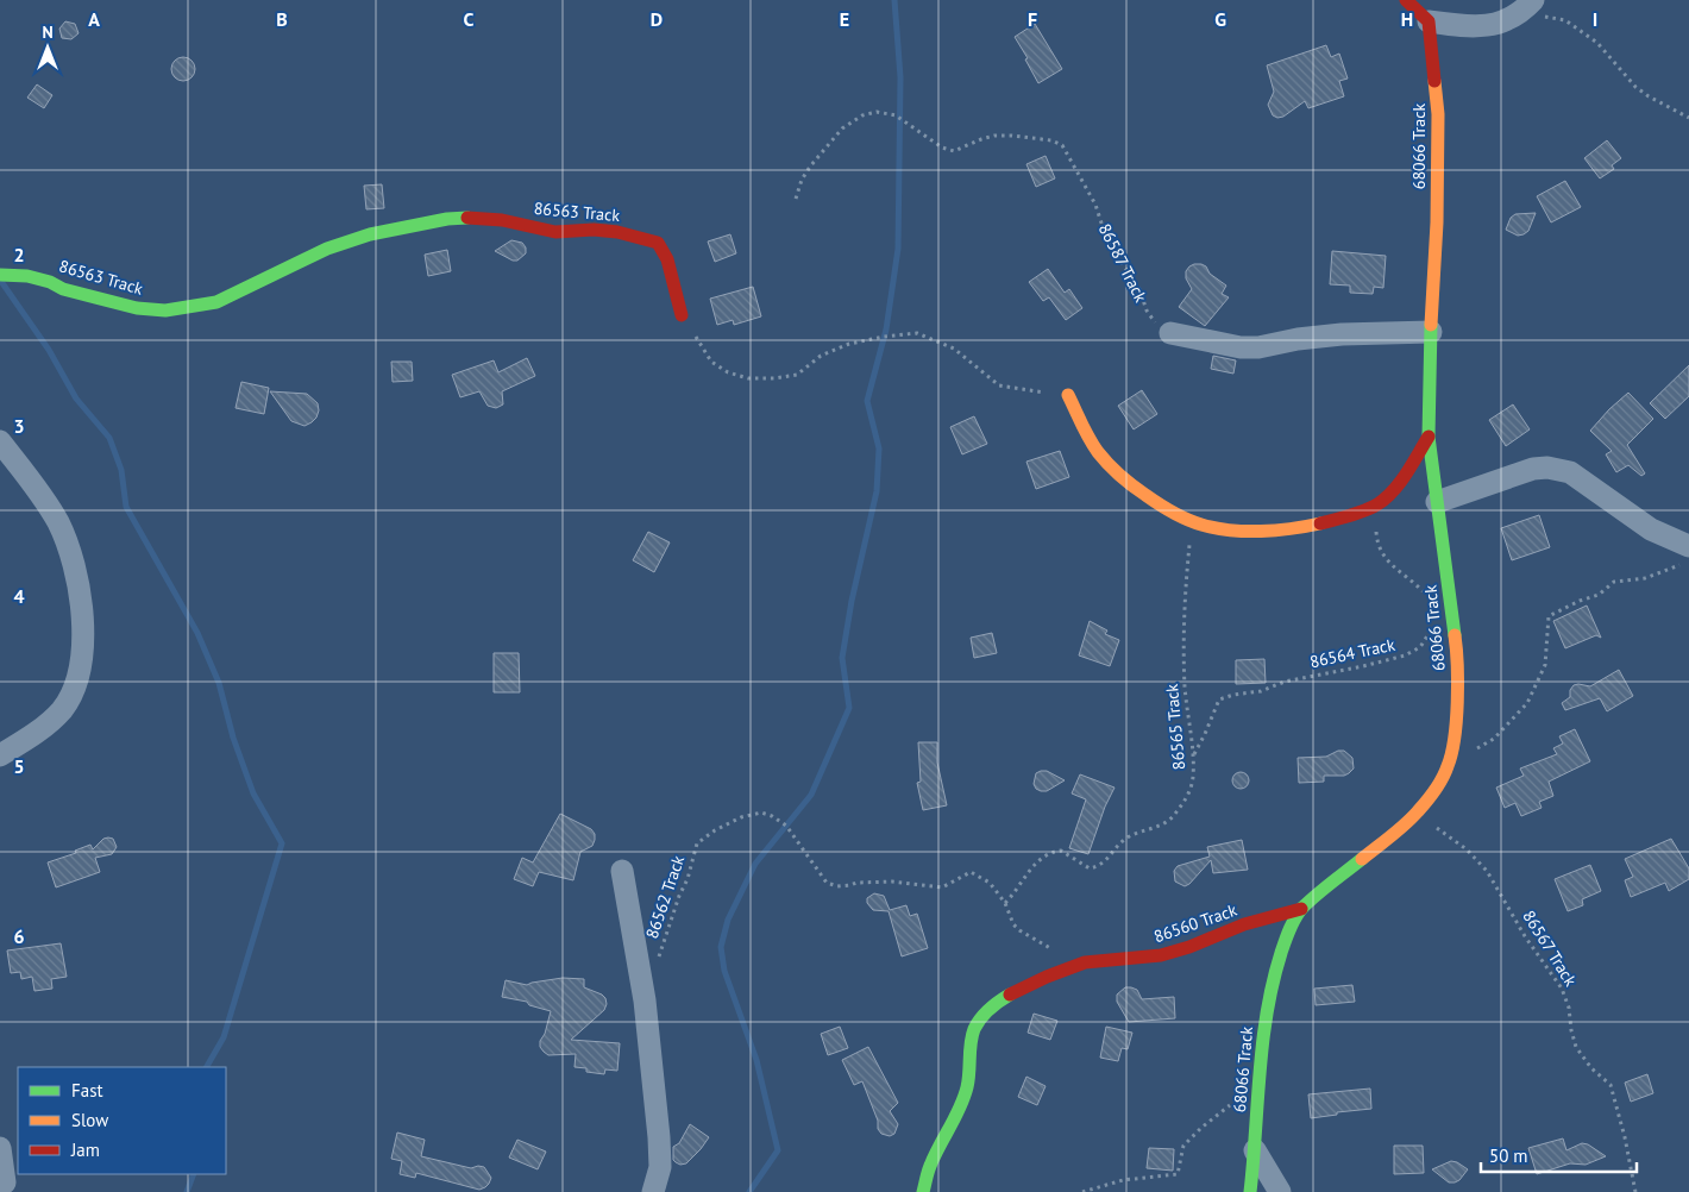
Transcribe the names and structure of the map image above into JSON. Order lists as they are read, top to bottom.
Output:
{
  "streets": {
    "street": ["68066 Track", "86563 Track", "86560 Track"],
    "path": [
      "86587 Track",
      "86564 Track",
      "86565 Track",
      "86562 Track",
      "86567 Track"
    ]
  },
  "crossings": [
    ["68066 Track", "86560 Track"],
    ["68066 Track", "86567 Track"],
    ["86564 Track", "86565 Track"],
    ["86565 Track", "86562 Track"],
    ["86562 Track", "86560 Track"]
  ],
  "legend": ["Fast", "Slow", "Jam"],
  "scale_bar": "50 m",
  "north": "top",
  "grid": {
    "columns": [
      "A",
      "B",
      "C",
      "D",
      "E",
      "F",
      "G",
      "H",
      "I"
    ],
    "rows": [
      "2",
      "3",
      "4",
      "5",
      "6"
    ]
  }
}
